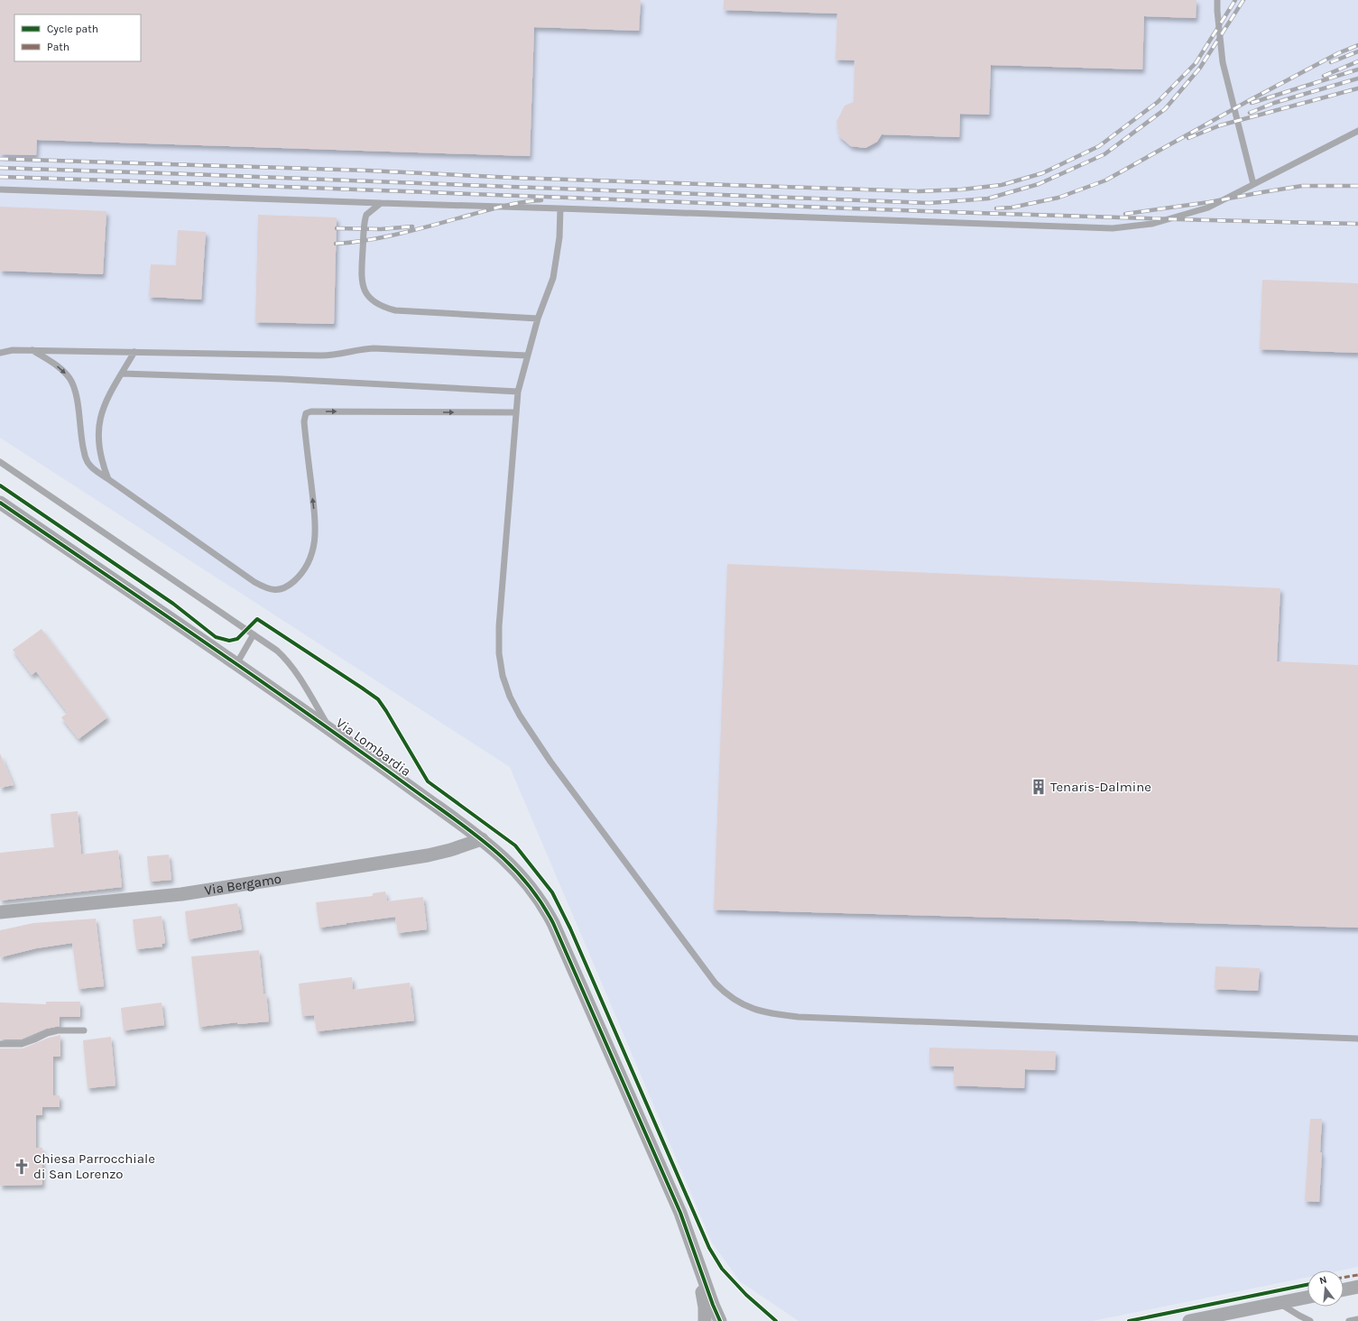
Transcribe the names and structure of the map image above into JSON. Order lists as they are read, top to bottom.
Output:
{
  "streets": {
    "street": ["Via Lombardia", "Via Bergamo"]
  },
  "crossings": [
    ["Via Lombardia", "Via Bergamo"]
  ],
  "places": {
    "building": ["Tenaris-Dalmine"],
    "church": ["Chiesa Parrocchiale di San Lorenzo"]
  },
  "legend": ["Cycle path", "Path"],
  "north": "top"
}
